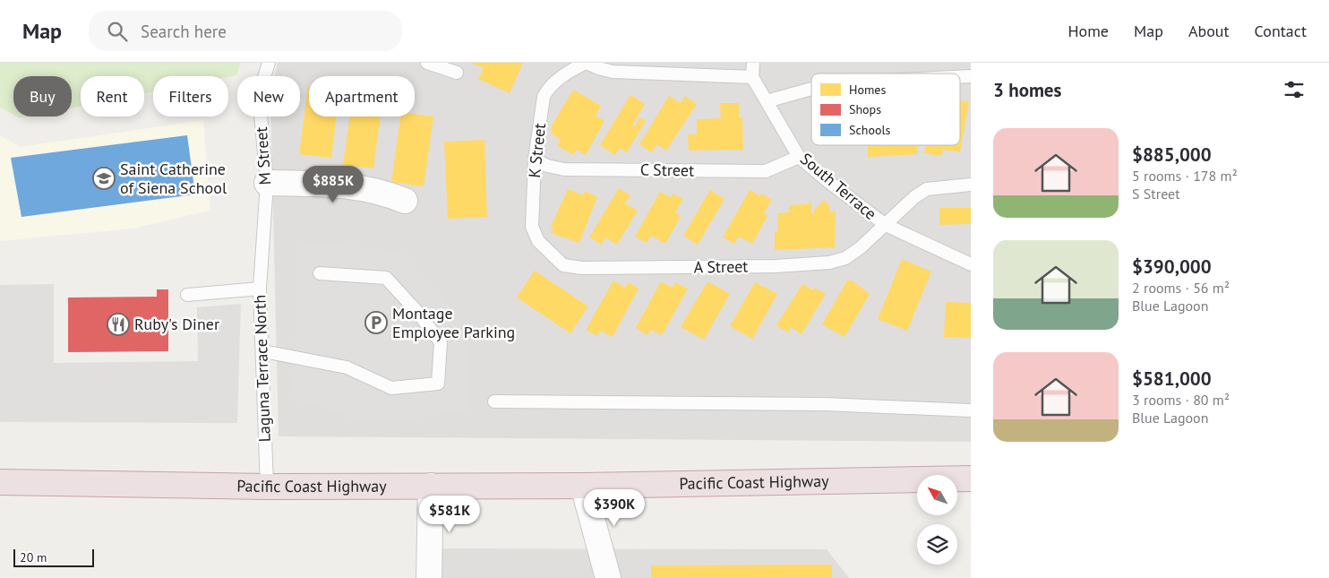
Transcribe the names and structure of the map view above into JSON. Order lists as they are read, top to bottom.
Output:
{
  "streets": {
    "highway": ["Pacific Coast Highway"],
    "lane": [
      "K Street",
      "M Street",
      "C Street",
      "South Terrace",
      "A Street",
      "Laguna Terrace North"
    ]
  },
  "crossings": [
    ["K Street", "C Street"],
    ["K Street", "A Street"],
    ["M Street", "Laguna Terrace North"],
    ["C Street", "South Terrace"],
    ["South Terrace", "A Street"],
    ["Laguna Terrace North", "Pacific Coast Highway"]
  ],
  "places": {
    "school or university": ["Saint Catherine of Siena School"],
    "parking": ["Montage Employee Parking"],
    "restaurant": ["Ruby's Diner"]
  },
  "legend": ["Homes", "Shops", "Schools"],
  "scale_bar": "20 m",
  "north": "top left",
  "page": {
    "header": "Map",
    "search": "Search here",
    "nav": [
      "Home",
      "Map",
      "About",
      "Contact"
    ],
    "heading": "3 homes",
    "chip": [
      "Buy",
      "Rent",
      "Filters",
      "New",
      "Apartment"
    ],
    "list": [
      {
        "name": "$885,000",
        "note": "5 rooms · 178 m² · S Street"
      },
      {
        "name": "$390,000",
        "note": "2 rooms · 56 m² · Blue Lagoon"
      },
      {
        "name": "$581,000",
        "note": "3 rooms · 80 m² · Blue Lagoon"
      }
    ],
    "price": ["$885K", "$390K", "$581K"],
    "scale": "20 m"
  }
}
